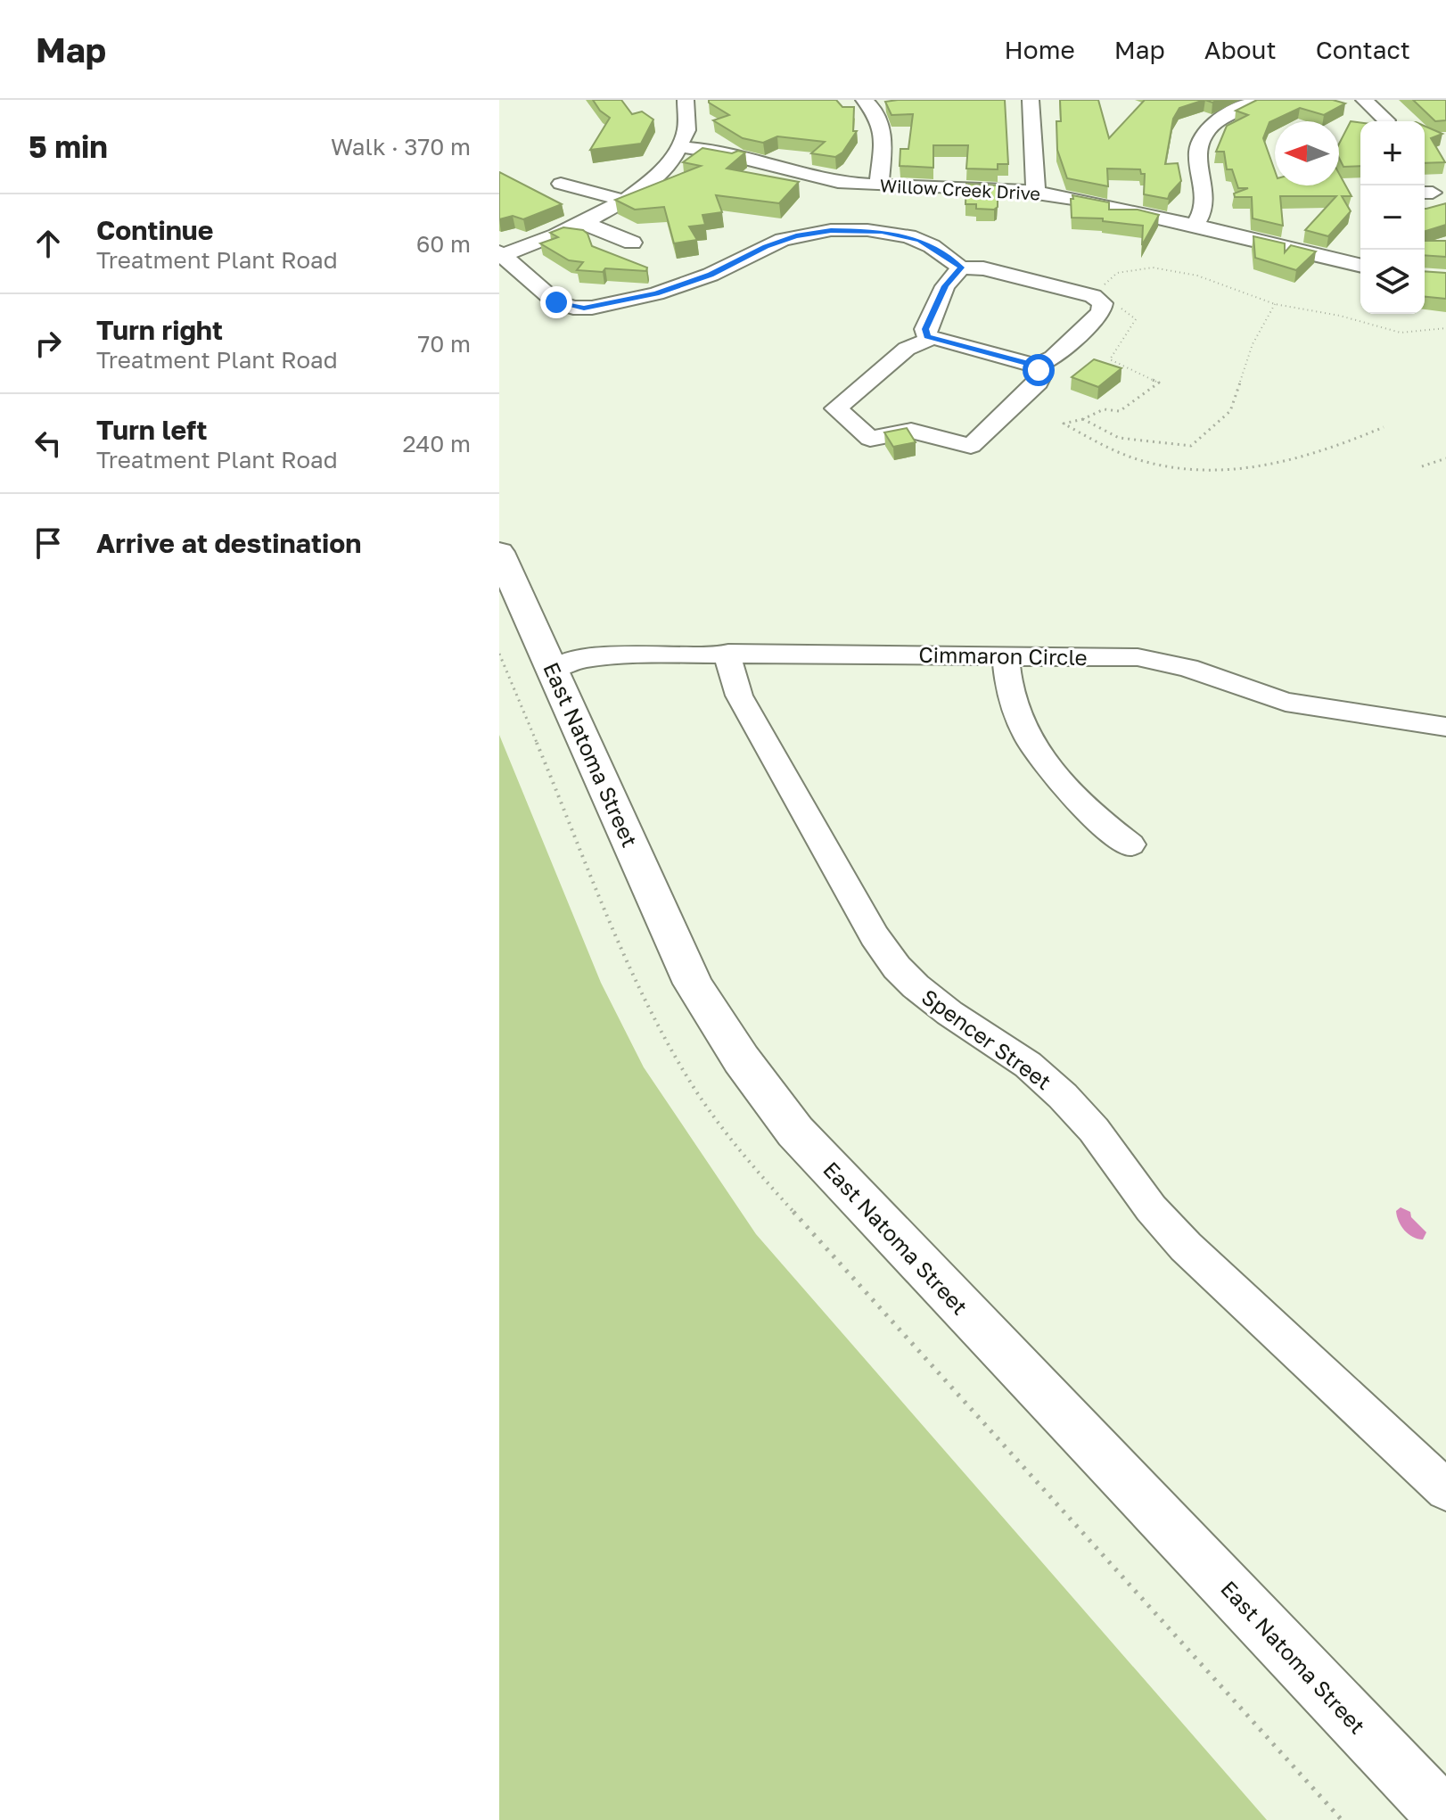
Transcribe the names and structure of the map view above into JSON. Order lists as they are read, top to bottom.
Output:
{
  "streets": {
    "main road": ["East Natoma Street"],
    "street": ["Willow Creek Drive", "Cimmaron Circle", "Spencer Street"]
  },
  "crossings": [
    ["Cimmaron Circle", "East Natoma Street"],
    ["Cimmaron Circle", "Spencer Street"]
  ],
  "north": "left",
  "page": {
    "header": "Map",
    "nav": [
      "Home",
      "Map",
      "About",
      "Contact"
    ],
    "heading": ["5 min", "Walk · 370 m"],
    "map_buttons": ["+", "−"],
    "list": [
      ["Continue", "Treatment Plant Road", "60 m"],
      ["Turn right", "Treatment Plant Road", "70 m"],
      ["Turn left", "Treatment Plant Road", "240 m"],
      "Arrive at destination"
    ]
  }
}
